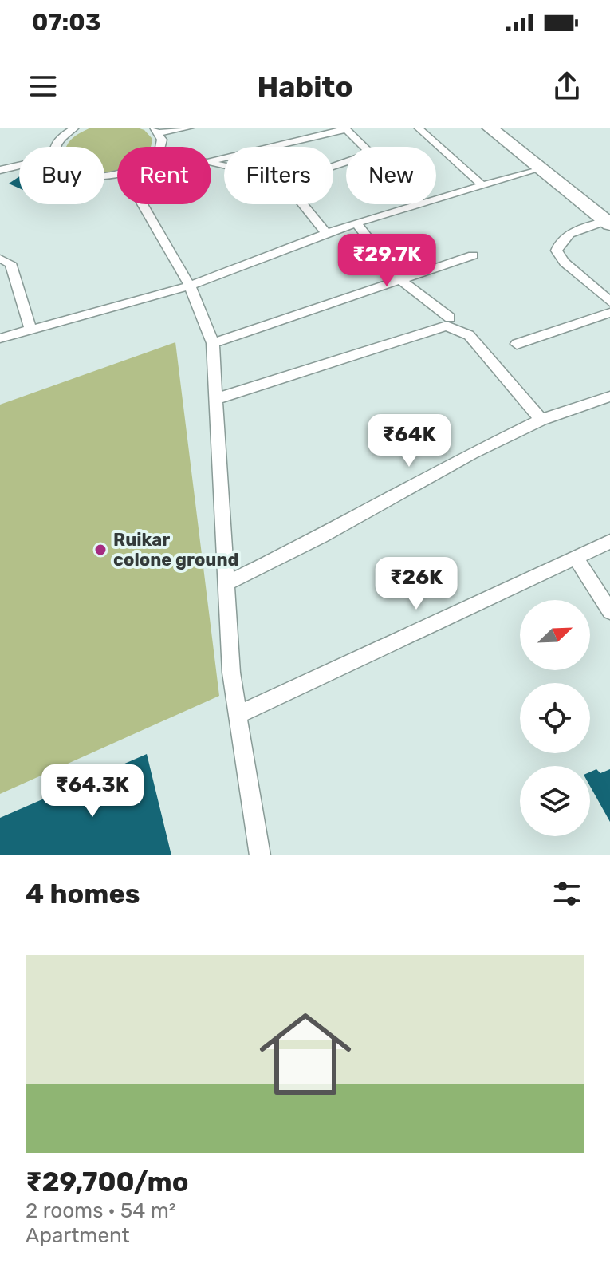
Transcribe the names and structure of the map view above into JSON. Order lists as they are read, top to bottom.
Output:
{
  "places": ["Ruikar colone ground"],
  "north": "top right",
  "page": {
    "status": "07:03",
    "header": "Habito",
    "chip": [
      "Buy",
      "Rent",
      "Filters",
      "New"
    ],
    "price": [
      "₹29.7K",
      "₹64K",
      "₹26K",
      "₹64.3K"
    ],
    "heading": "4 homes",
    "list": [
      {
        "name": "₹29,700/mo",
        "note": "2 rooms · 54 m² · Apartment"
      }
    ]
  }
}
